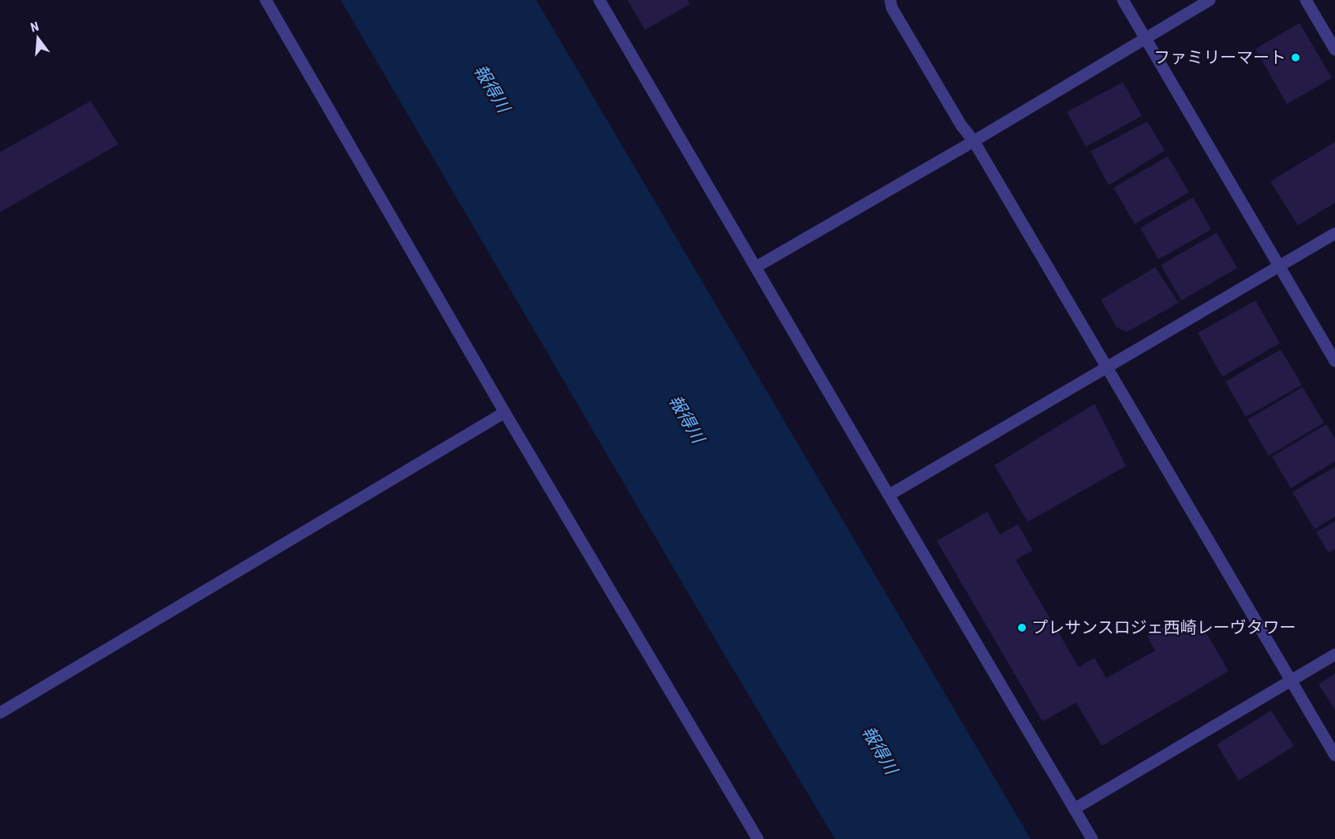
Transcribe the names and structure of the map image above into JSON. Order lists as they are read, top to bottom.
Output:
{
  "water": ["報得川"],
  "places": ["ファミリーマート", "プレサンスロジェ西崎レーヴタワー"],
  "north": "top"
}
